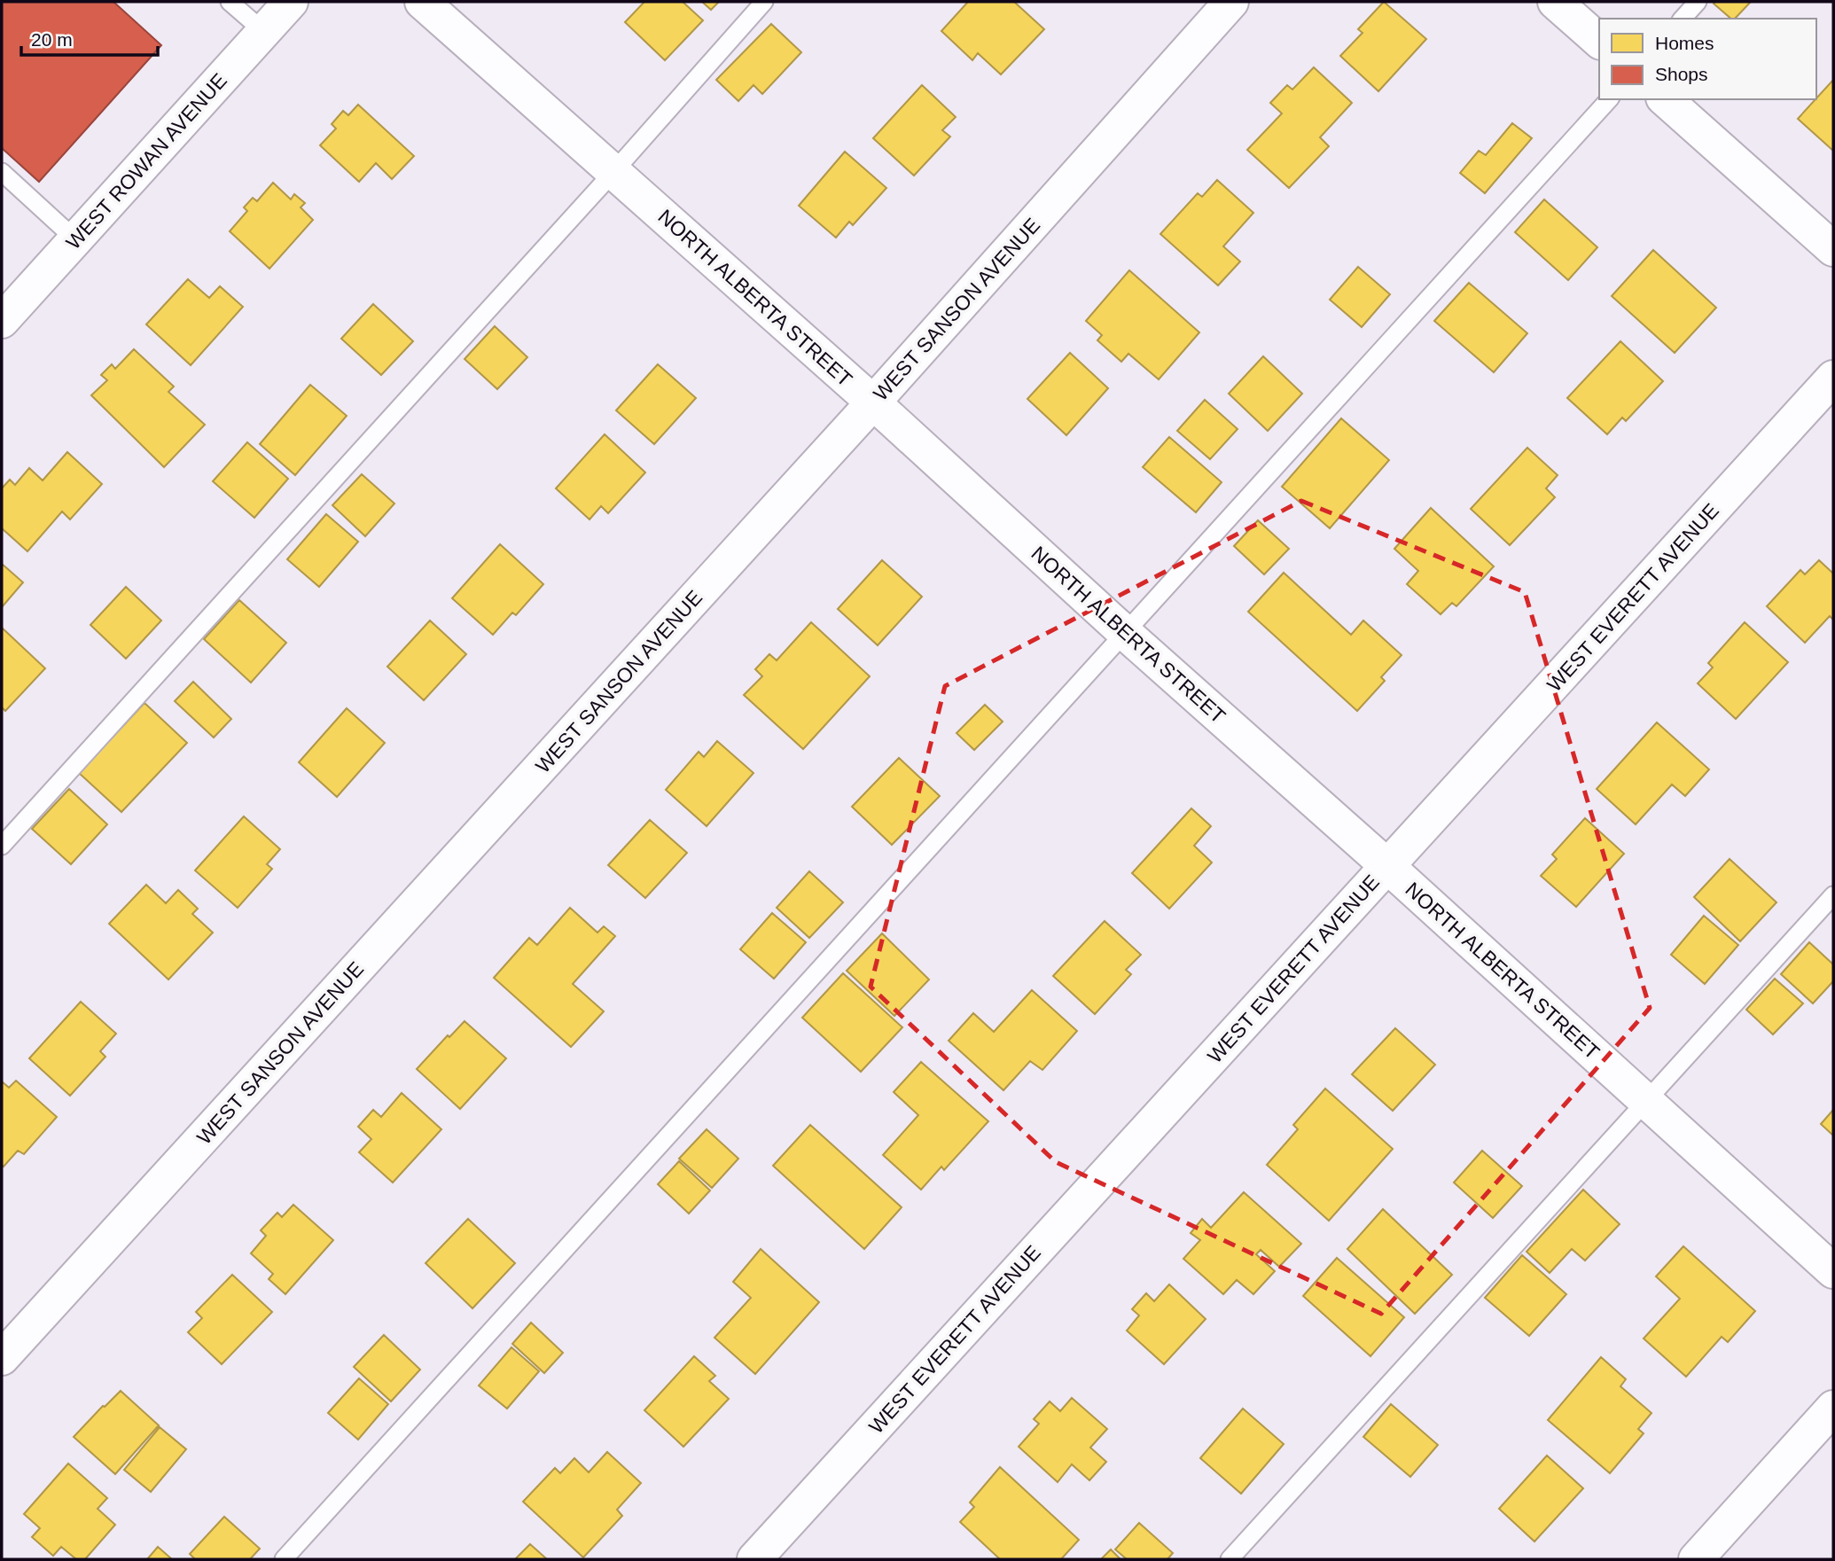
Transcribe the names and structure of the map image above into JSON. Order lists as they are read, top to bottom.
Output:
{
  "streets": {
    "street": [
      "WEST ROWAN AVENUE",
      "NORTH ALBERTA STREET",
      "WEST SANSON AVENUE",
      "WEST EVERETT AVENUE"
    ]
  },
  "crossings": [
    ["NORTH ALBERTA STREET", "WEST SANSON AVENUE"],
    ["NORTH ALBERTA STREET", "WEST EVERETT AVENUE"]
  ],
  "legend": ["Homes", "Shops"],
  "scale_bar": "20 m"
}
